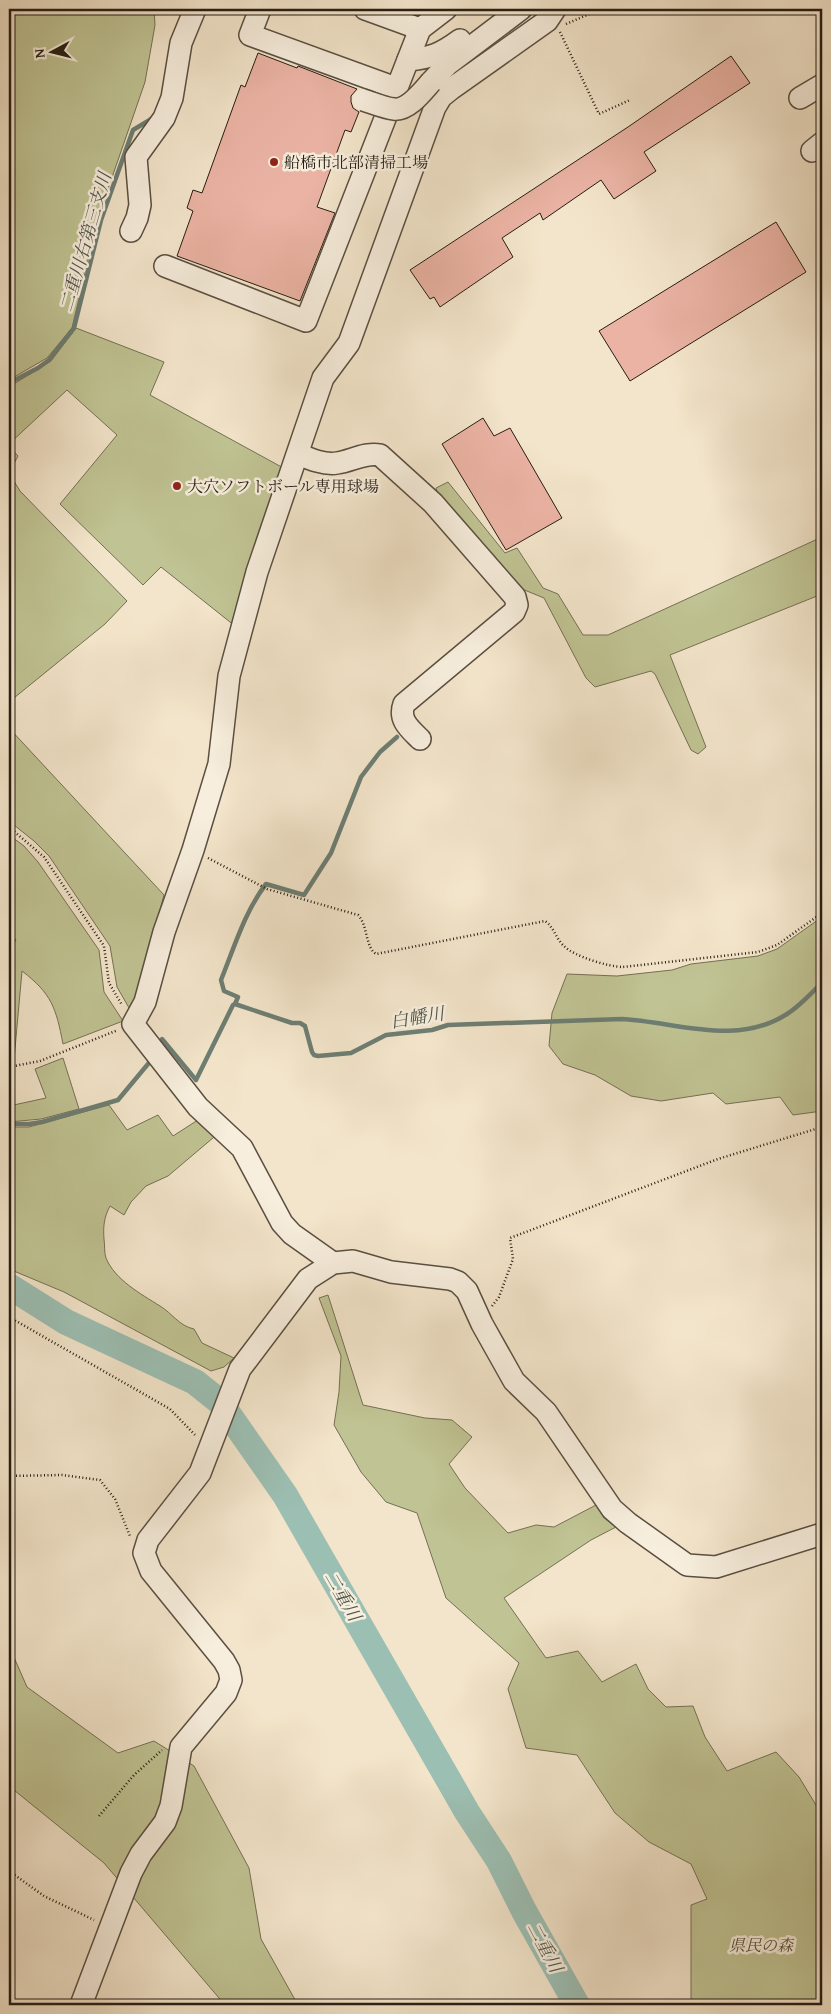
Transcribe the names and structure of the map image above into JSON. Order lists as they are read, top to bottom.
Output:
{
  "water": ["二重川右第三支川", "白幡川", "二重川"],
  "parks": ["県民の森"],
  "places": ["船橋市北部清掃工場", "大穴ソフトボール専用球場"],
  "north": "left"
}
